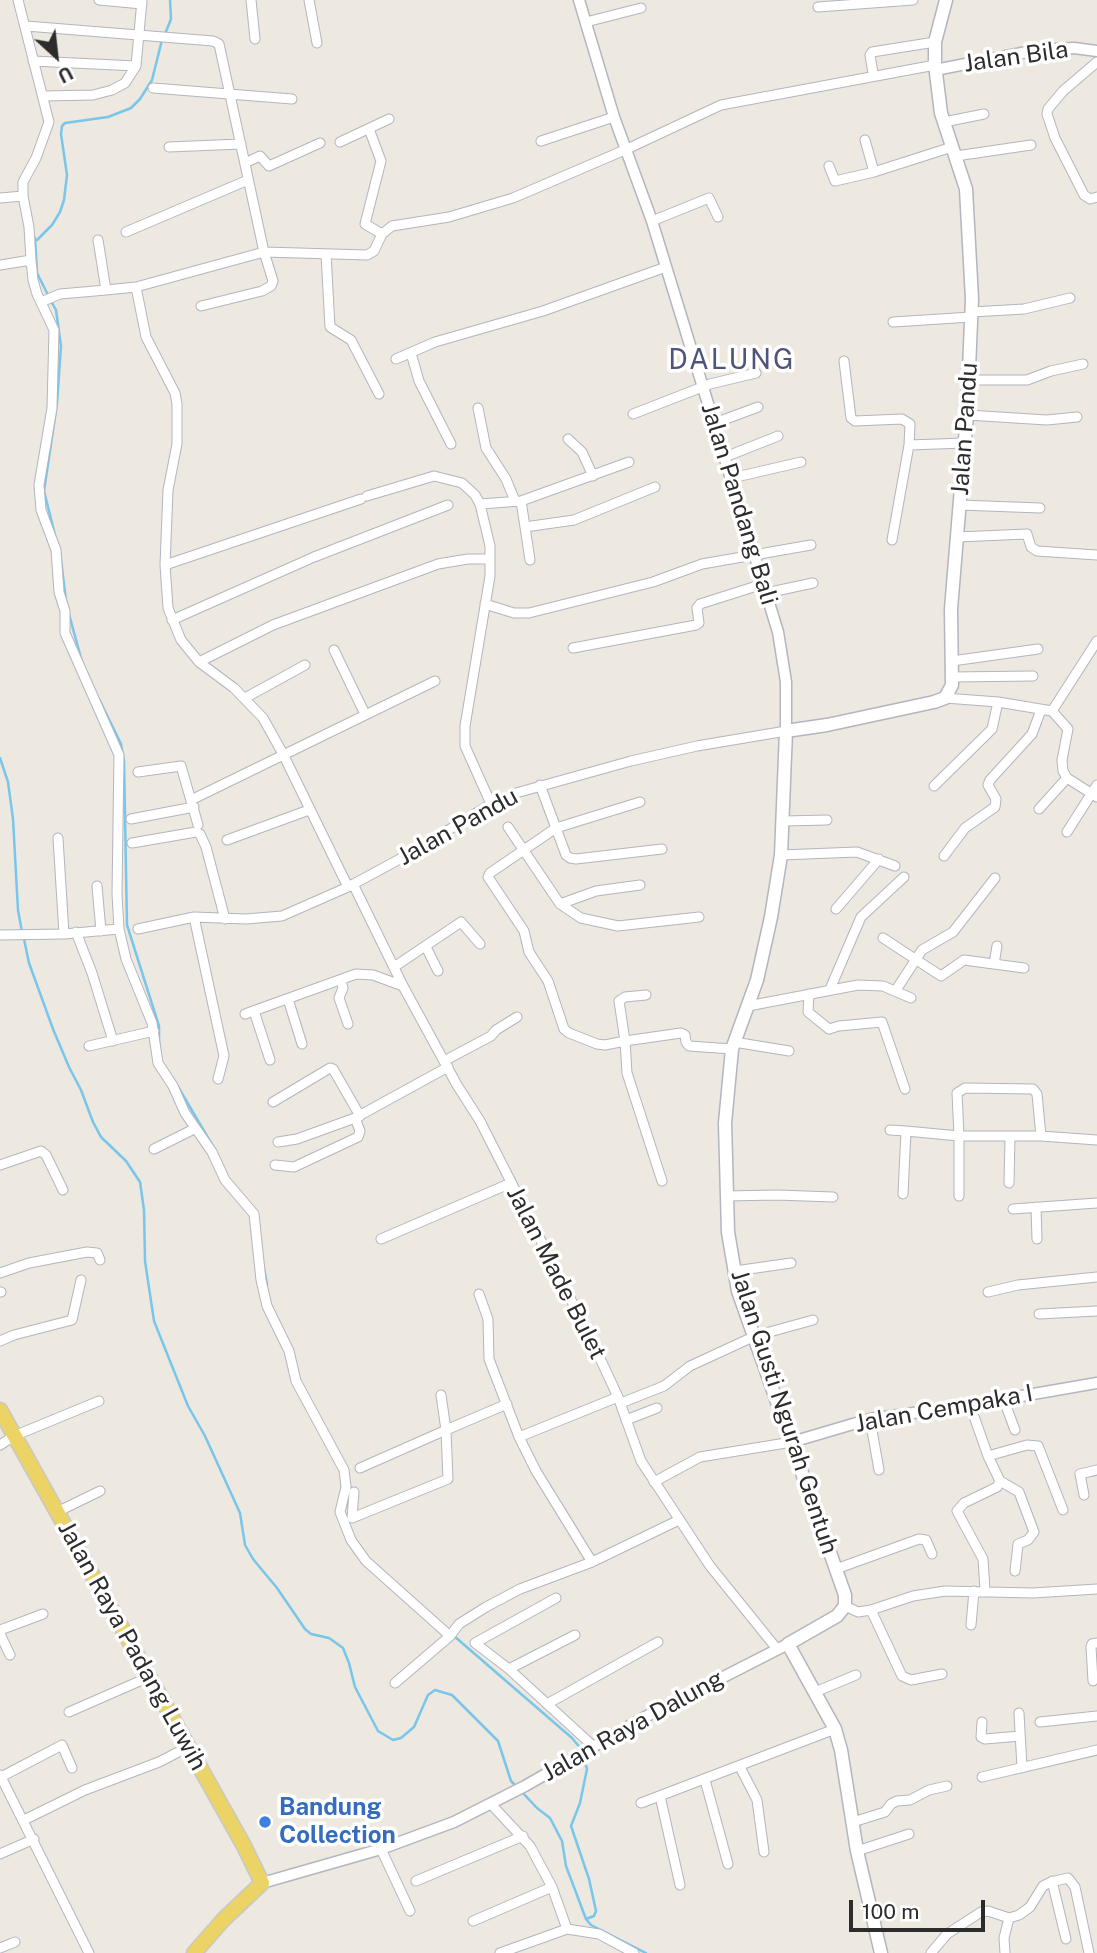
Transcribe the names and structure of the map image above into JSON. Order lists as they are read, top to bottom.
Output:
{
  "streets": {
    "main road": [
      "Jalan Pandu",
      "Jalan Gusti Ngurah Gentuh",
      "Jalan Raya Padang Luwih",
      "Jalan Raya Dalung"
    ],
    "street": [
      "Jalan Bila",
      "Jalan Pandang Bali",
      "Jalan Made Bulet",
      "Jalan Cempaka I"
    ]
  },
  "crossings": [
    ["Jalan Bila", "Jalan Pandu"],
    ["Jalan Pandu", "Jalan Pandang Bali"],
    ["Jalan Pandu", "Jalan Made Bulet"],
    ["Jalan Pandu", "Jalan Gusti Ngurah Gentuh"],
    ["Jalan Pandang Bali", "Jalan Gusti Ngurah Gentuh"],
    ["Jalan Made Bulet", "Jalan Raya Dalung"],
    ["Jalan Cempaka I", "Jalan Gusti Ngurah Gentuh"],
    ["Jalan Raya Padang Luwih", "Jalan Raya Dalung"]
  ],
  "districts": ["DALUNG"],
  "places": ["Bandung Collection"],
  "scale_bar": "100 m",
  "north": "bottom right"
}
